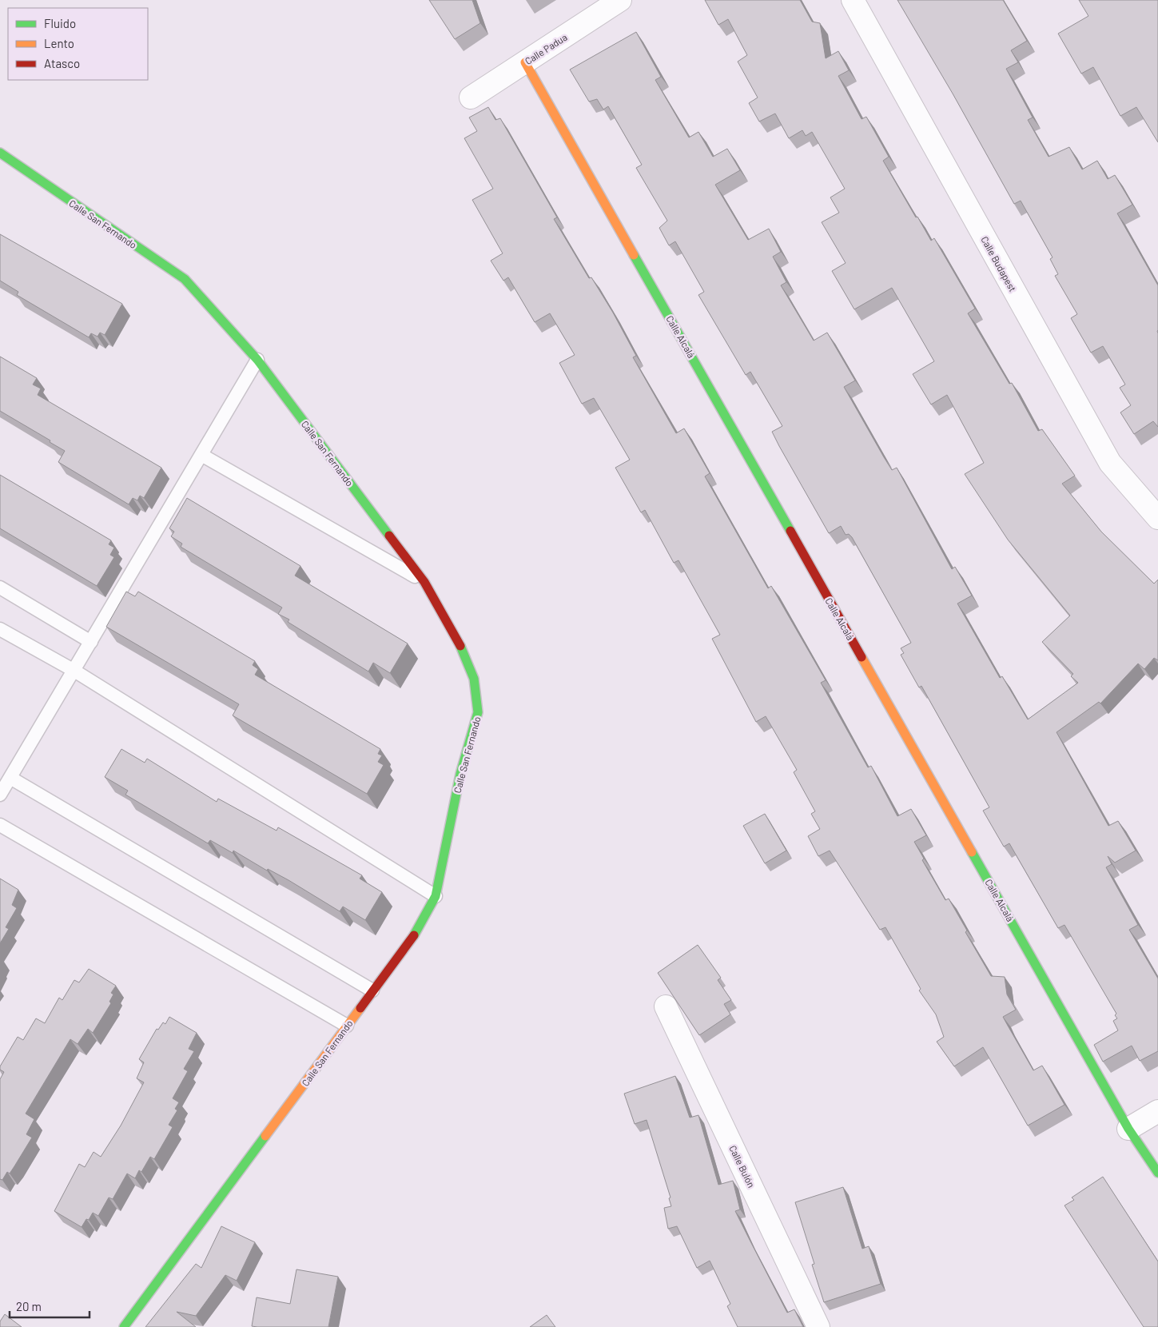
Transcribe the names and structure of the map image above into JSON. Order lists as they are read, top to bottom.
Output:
{
  "streets": {
    "street": [
      "Calle Padua",
      "Calle San Fernando",
      "Calle Budapest",
      "Calle Alcalá",
      "Calle Bulón"
    ]
  },
  "crossings": [
    ["Calle Padua", "Calle Alcalá"]
  ],
  "legend": ["Fluido", "Lento", "Atasco"],
  "scale_bar": "20 m"
}
